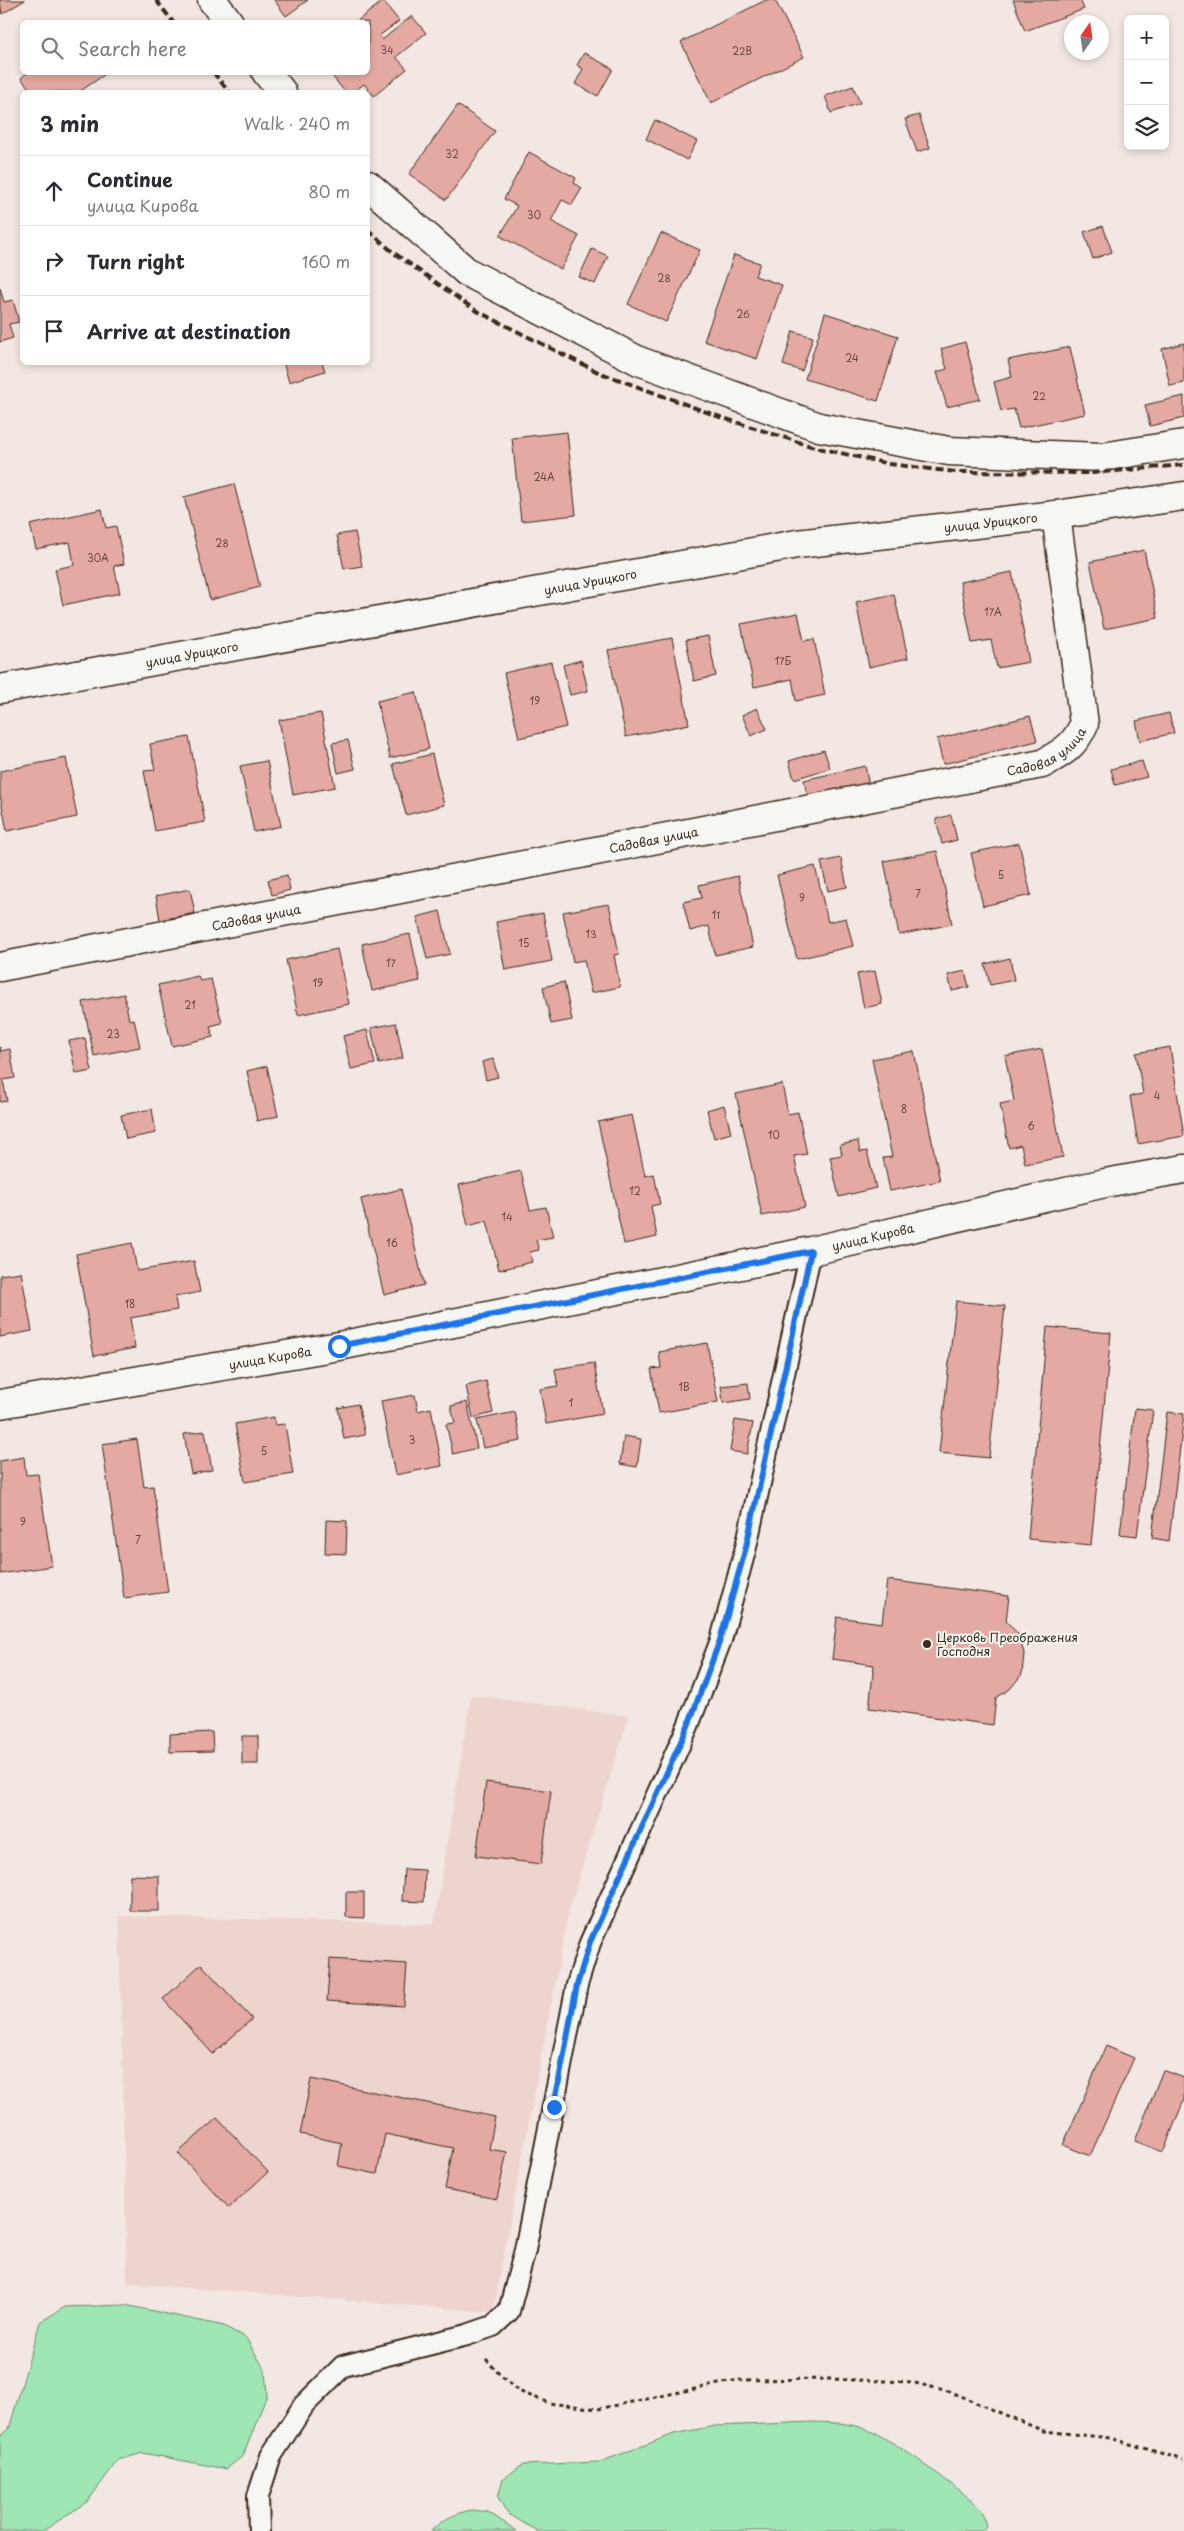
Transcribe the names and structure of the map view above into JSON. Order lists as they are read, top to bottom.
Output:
{
  "streets": {
    "street": ["улица Урицкого", "Садовая улица", "улица Кирова"]
  },
  "crossings": [
    ["улица Урицкого", "Садовая улица"]
  ],
  "places": ["Церковь Преображения Господня"],
  "house_numbers": [
    "34",
    "22В",
    "32",
    "30",
    "28",
    "26",
    "24",
    "22",
    "24А",
    "28",
    "30А",
    "17А",
    "17Б",
    "19",
    "5",
    "7",
    "9",
    "11",
    "13",
    "15",
    "17",
    "19",
    "21",
    "23",
    "4",
    "8",
    "6",
    "10",
    "12",
    "14",
    "16",
    "18",
    "1В",
    "1",
    "3",
    "5",
    "9",
    "7"
  ],
  "north": "top",
  "page": {
    "map_buttons": ["+", "−"],
    "search": "Search here",
    "heading": ["3 min", "Walk · 240 m"],
    "list": [
      ["Continue", "улица Кирова", "80 m"],
      ["Turn right", "160 m"],
      "Arrive at destination"
    ]
  }
}
